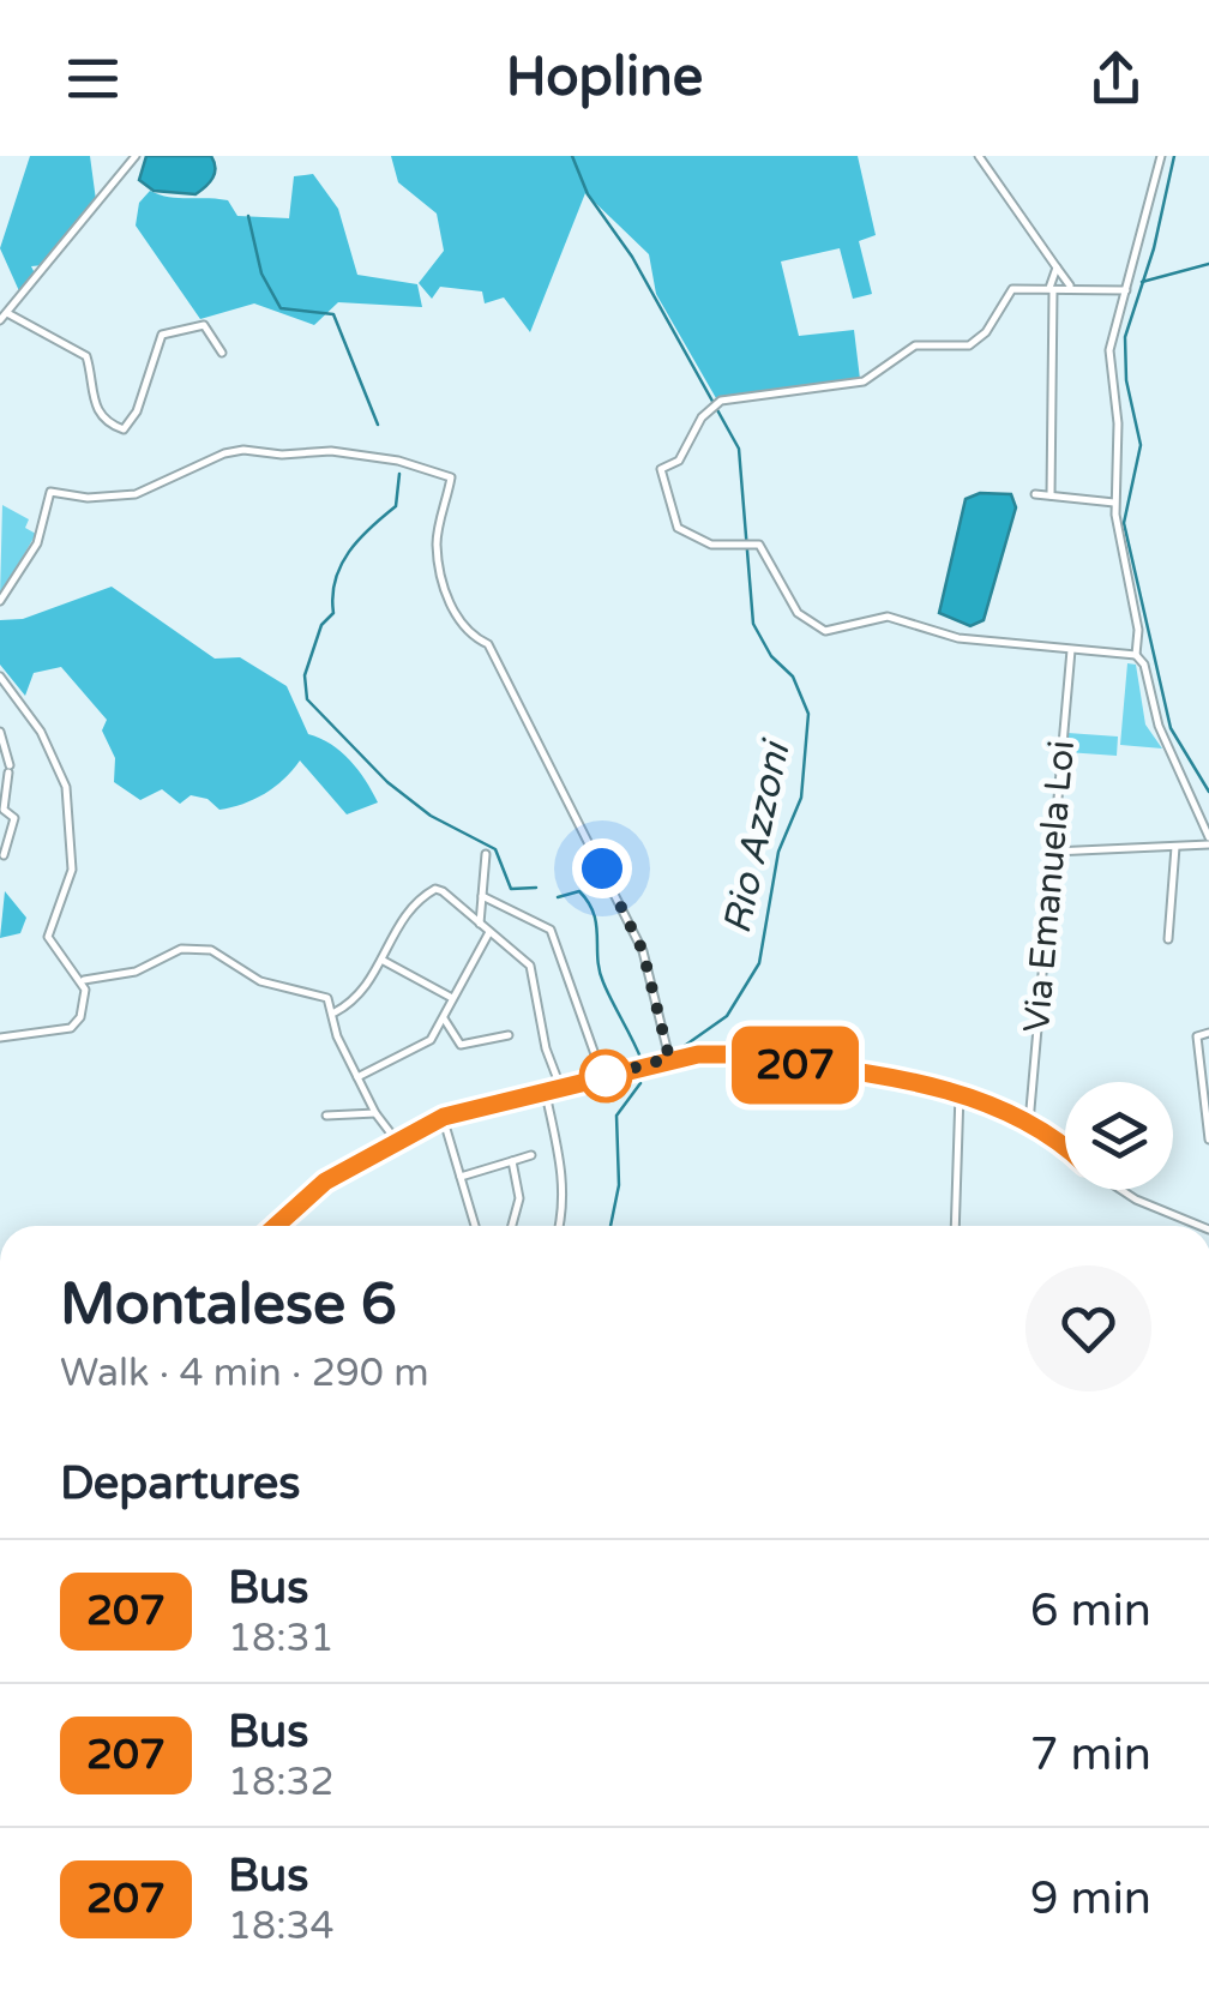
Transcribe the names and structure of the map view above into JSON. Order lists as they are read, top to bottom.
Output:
{
  "streets": {
    "street": ["Via Emanuela Loi"]
  },
  "water": ["Rio Azzoni"],
  "lines": ["bus line 207"],
  "page": {
    "header": "Hopline",
    "on_map": "207",
    "heading": [
      ["Montalese 6", "Walk · 4 min · 290 m"],
      "Departures"
    ],
    "list": [
      {
        "mark": "207",
        "name": "Bus",
        "note": "18:31",
        "value": "6 min"
      },
      {
        "mark": "207",
        "name": "Bus",
        "note": "18:32",
        "value": "7 min"
      },
      {
        "mark": "207",
        "name": "Bus",
        "note": "18:34",
        "value": "9 min"
      }
    ]
  }
}
